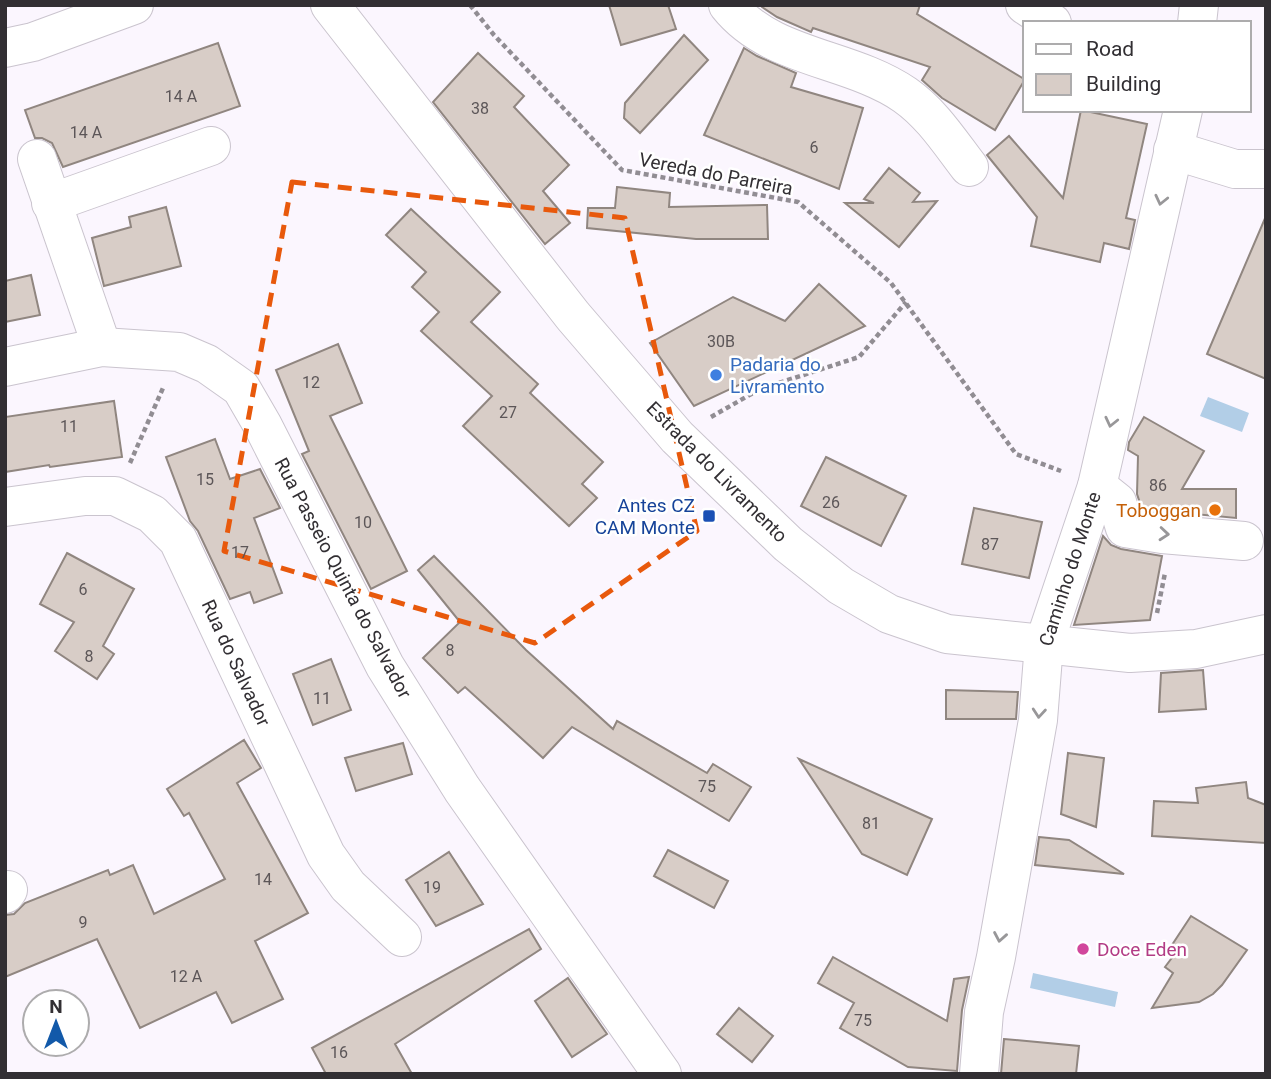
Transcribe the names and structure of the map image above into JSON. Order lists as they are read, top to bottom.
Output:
{
  "streets": {
    "street": [
      "Estrada do Livramento",
      "Caminho do Monte",
      "Rua Passeio Quinta do Salvador",
      "Rua do Salvador"
    ],
    "path": ["Vereda do Parreira"]
  },
  "crossings": [
    ["Vereda do Parreira", "Caminho do Monte"],
    ["Estrada do Livramento", "Caminho do Monte"]
  ],
  "one_way": ["Caminho do Monte"],
  "places": {
    "other": ["Padaria do Livramento", "Toboggan", "Doce Eden"],
    "transit": ["Antes CZ CAM Monte"]
  },
  "house_numbers": [
    "14 A",
    "38",
    "14 A",
    "6",
    "30B",
    "12",
    "27",
    "11",
    "15",
    "86",
    "26",
    "10",
    "87",
    "17",
    "6",
    "8",
    "8",
    "11",
    "75",
    "81",
    "14",
    "19",
    "9",
    "12 A",
    "75",
    "16"
  ],
  "legend": ["Road", "Building"],
  "north": "top"
}
